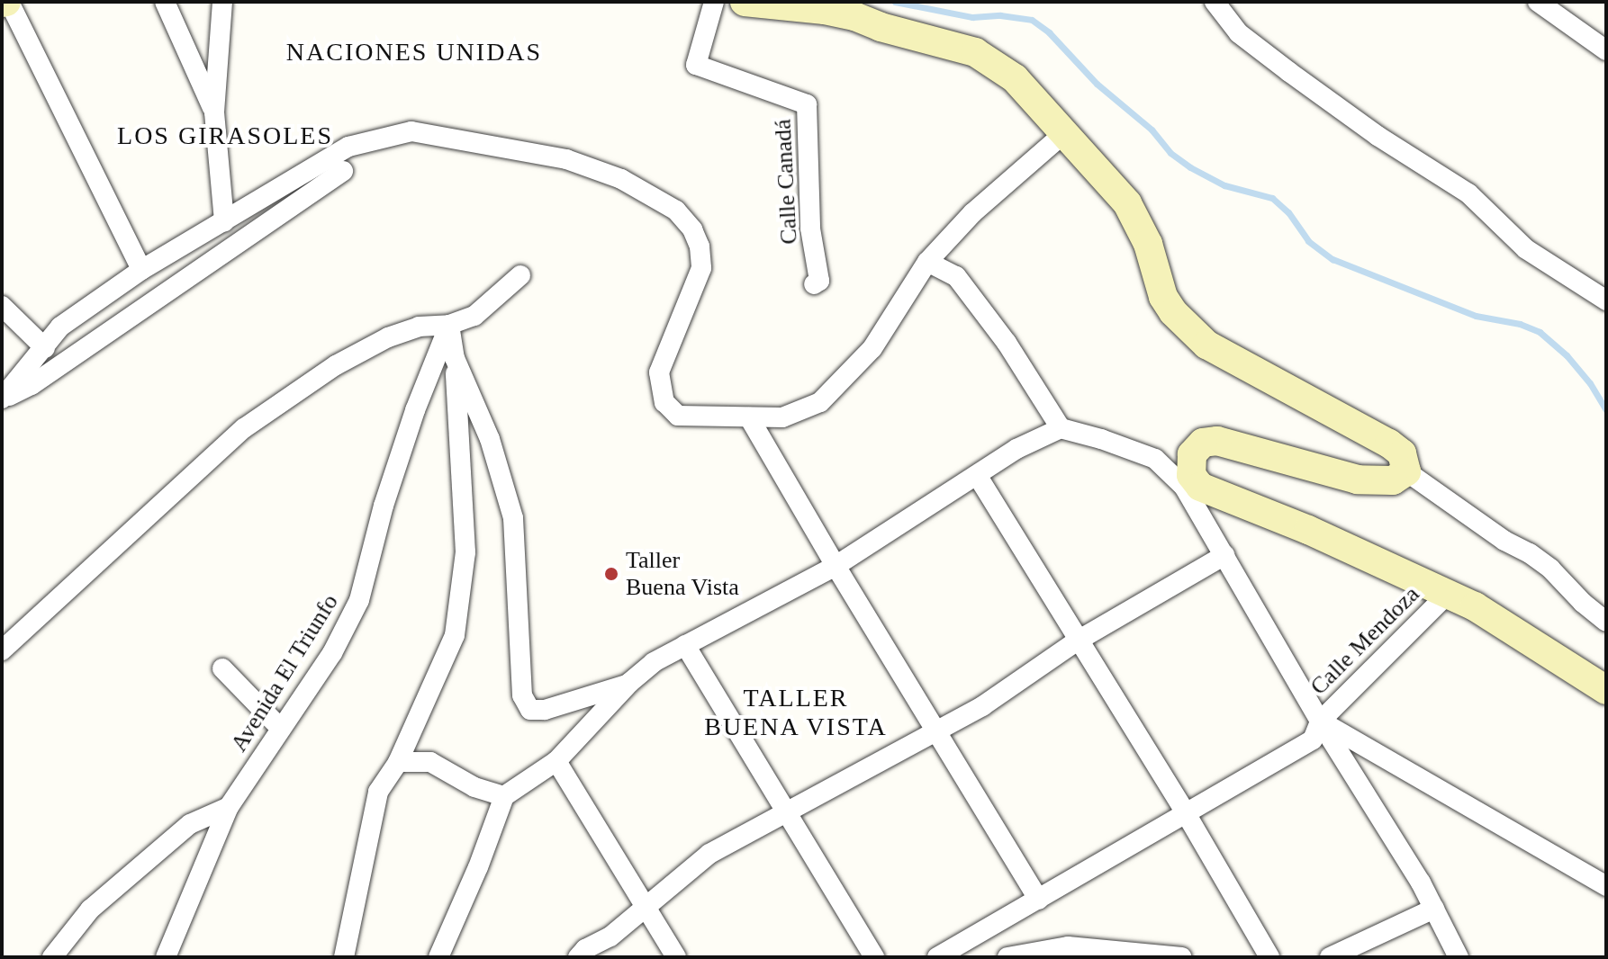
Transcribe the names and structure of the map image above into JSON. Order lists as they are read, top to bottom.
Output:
{
  "streets": {
    "street": ["Calle Canadá", "Calle Mendoza", "Avenida El Triunfo"]
  },
  "districts": ["NACIONES UNIDAS", "LOS GIRASOLES", "TALLER BUENA VISTA"],
  "places": ["Taller Buena Vista"]
}
